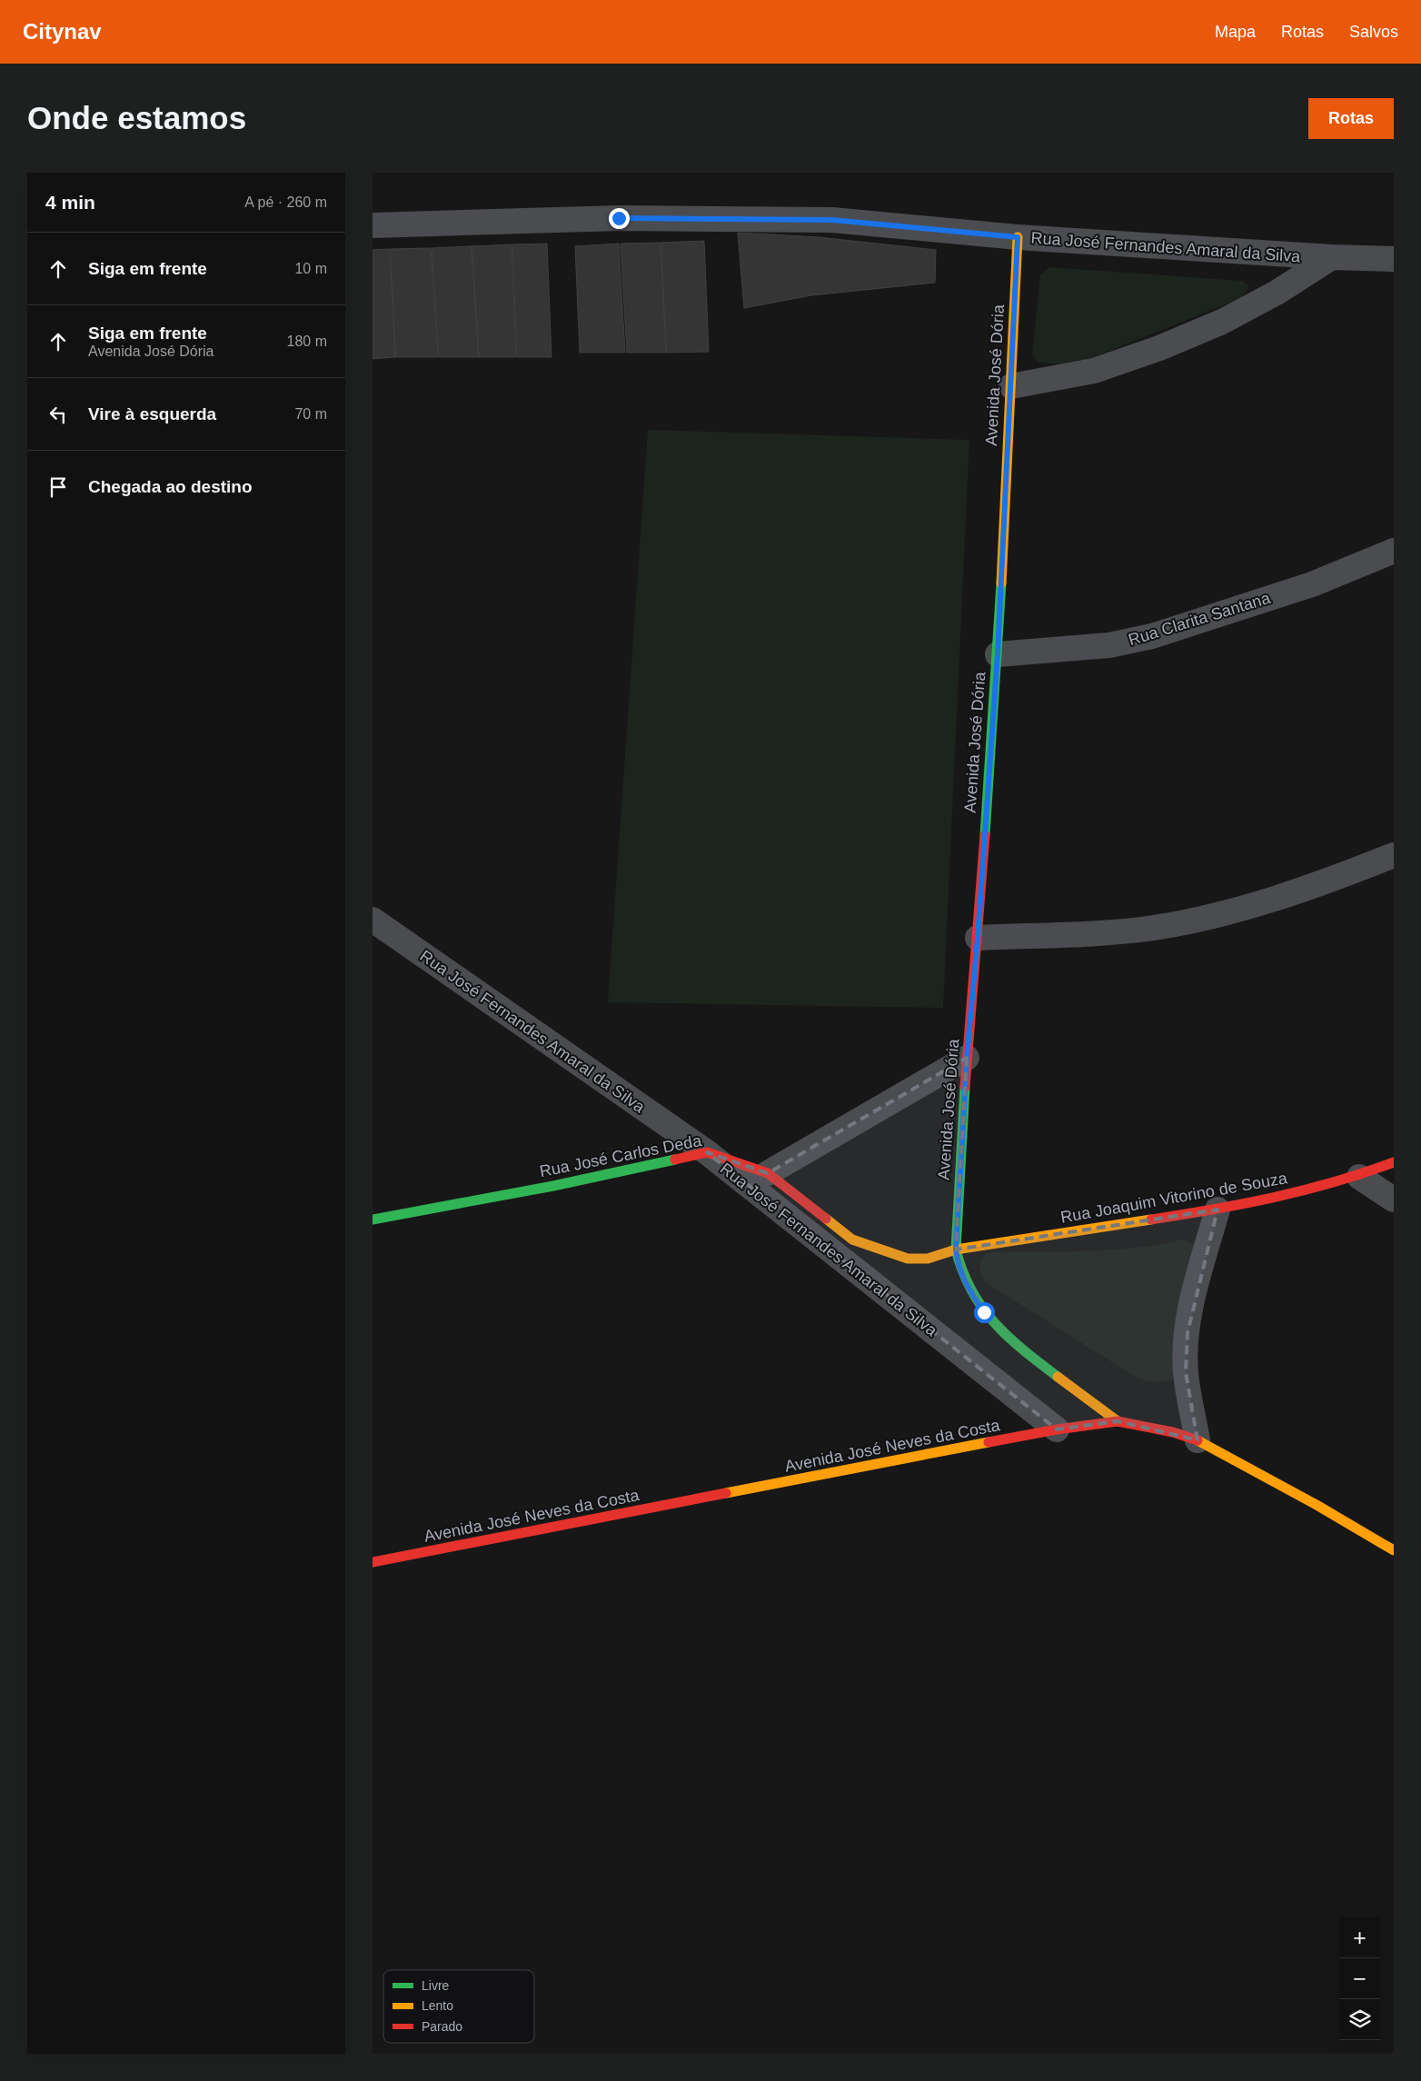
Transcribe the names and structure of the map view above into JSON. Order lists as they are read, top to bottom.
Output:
{
  "streets": {
    "street": [
      "Rua José Fernandes Amaral da Silva",
      "Avenida José Dória",
      "Rua Clarita Santana",
      "Rua José Carlos Deda",
      "Rua Joaquim Vitorino de Souza",
      "Avenida José Neves da Costa"
    ]
  },
  "crossings": [
    ["Rua José Fernandes Amaral da Silva", "Avenida José Dória"],
    ["Rua José Fernandes Amaral da Silva", "Rua José Carlos Deda"],
    ["Rua José Fernandes Amaral da Silva", "Avenida José Neves da Costa"],
    ["Avenida José Dória", "Rua Clarita Santana"],
    ["Avenida José Dória", "Rua José Carlos Deda"],
    ["Avenida José Dória", "Rua Joaquim Vitorino de Souza"],
    ["Avenida José Dória", "Avenida José Neves da Costa"],
    ["Rua José Carlos Deda", "Rua Joaquim Vitorino de Souza"]
  ],
  "legend": ["Livre", "Lento", "Parado"],
  "page": {
    "header": "Citynav",
    "nav": ["Mapa", "Rotas", "Salvos"],
    "buttons": "Rotas",
    "title": "Onde estamos",
    "heading": ["4 min", "A pé · 260 m"],
    "list": [
      ["Siga em frente", "10 m"],
      ["Siga em frente", "Avenida José Dória", "180 m"],
      ["Vire à esquerda", "70 m"],
      "Chegada ao destino"
    ],
    "map_buttons": ["+", "−"]
  }
}
